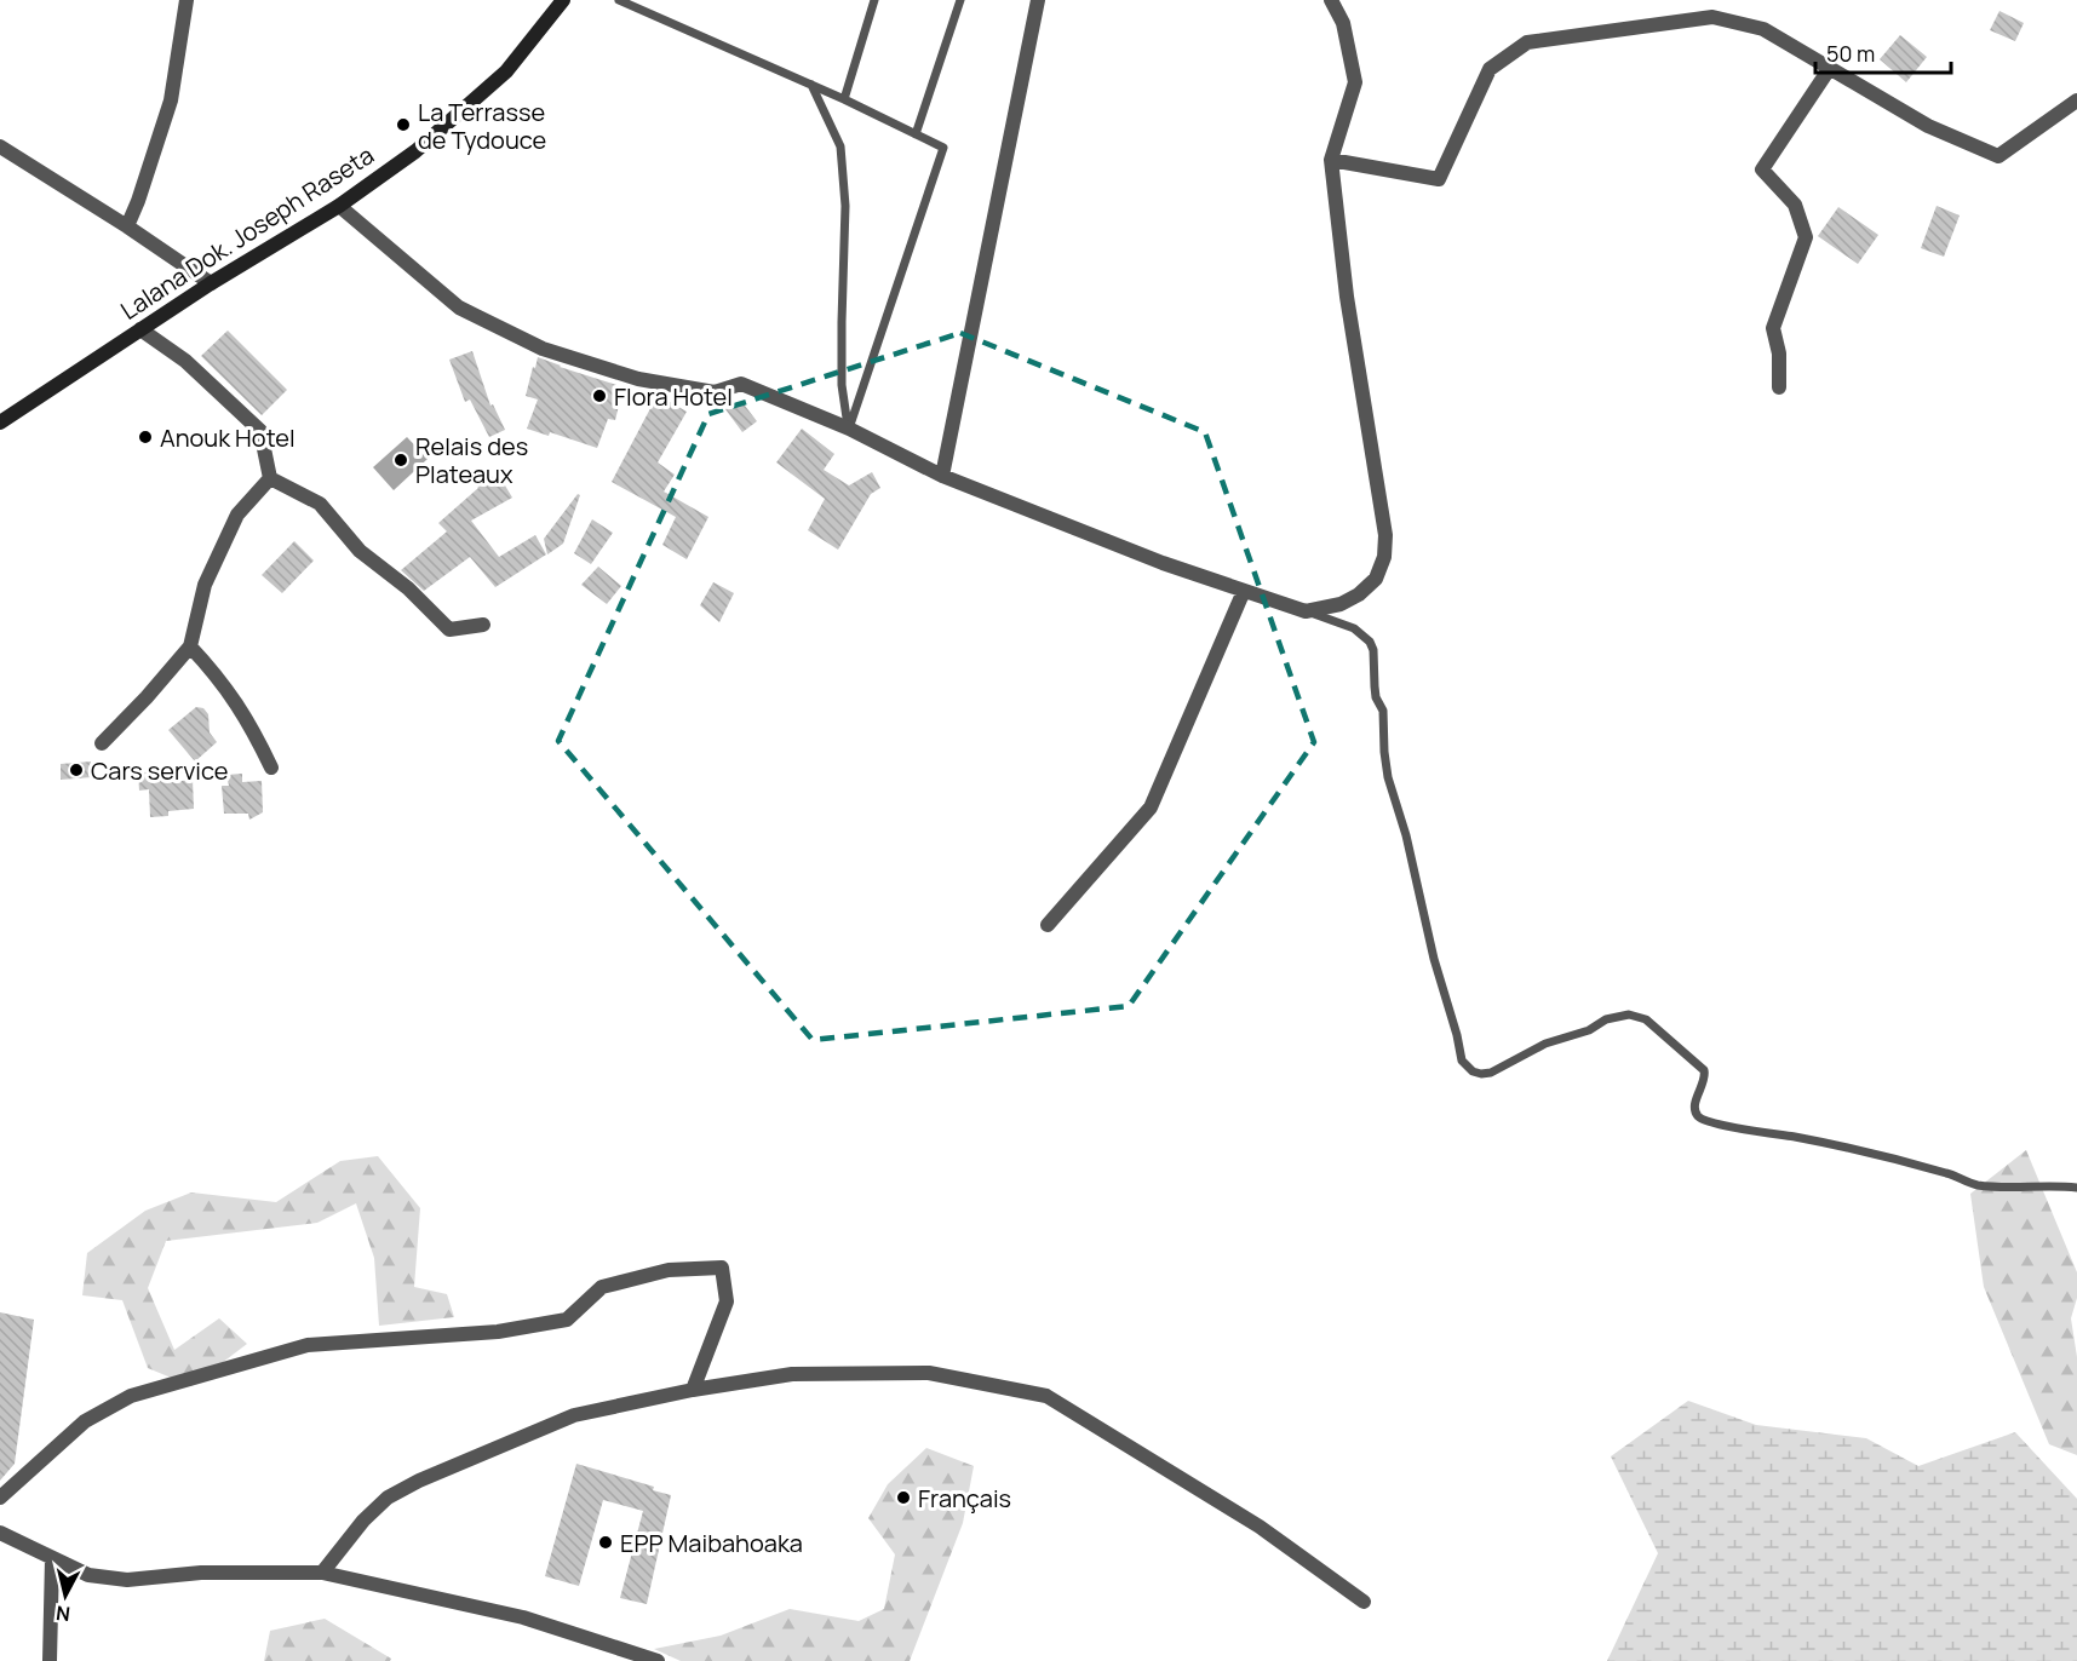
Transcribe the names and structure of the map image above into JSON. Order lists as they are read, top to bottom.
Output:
{
  "streets": {
    "main road": ["Lalana Dok. Joseph Raseta"]
  },
  "places": [
    "La Terrasse de Tydouce",
    "Flora Hotel",
    "Anouk Hotel",
    "Relais des Plateaux",
    "Cars service",
    "Français",
    "EPP Maibahoaka"
  ],
  "scale_bar": "50 m",
  "north": "bottom"
}
